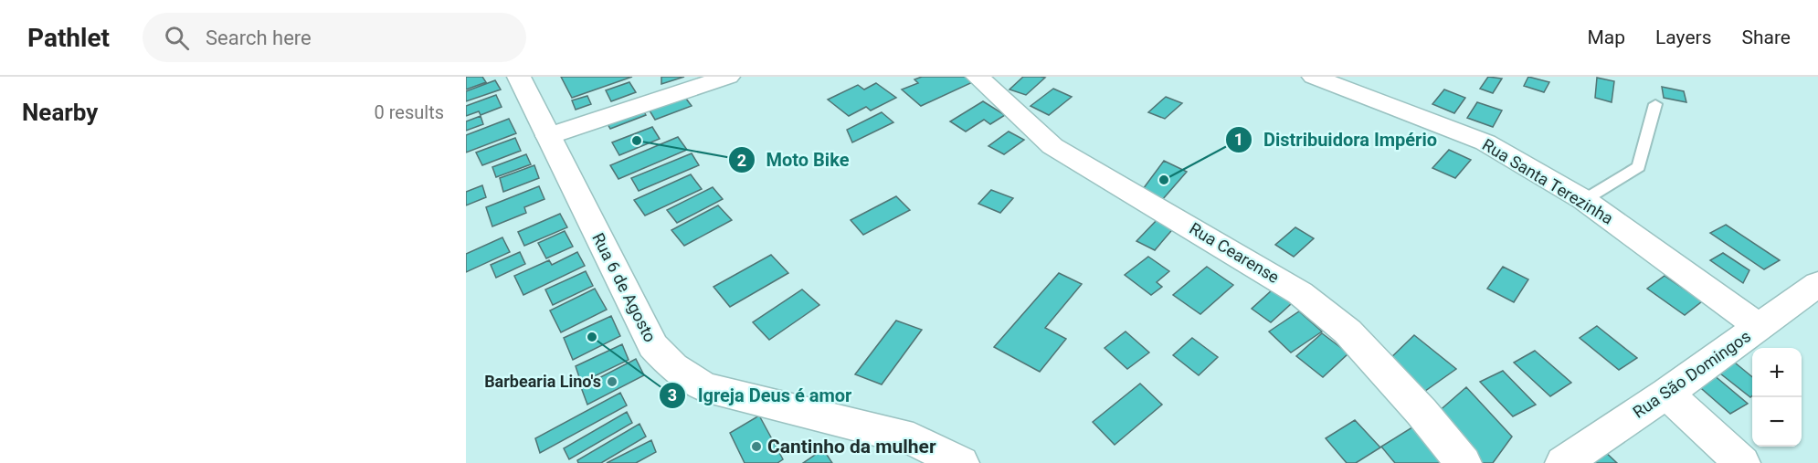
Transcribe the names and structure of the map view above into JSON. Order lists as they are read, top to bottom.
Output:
{
  "streets": {
    "street": [
      "Rua Santa Terezinha",
      "Rua Cearense",
      "Rua 6 de Agosto",
      "Rua São Domingos"
    ]
  },
  "crossings": [
    ["Rua Santa Terezinha", "Rua São Domingos"]
  ],
  "places": [
    "Moto Bike",
    "Distribuidora Império",
    "Igreja Deus é amor",
    "Barbearia Lino's",
    "Cantinho da mulher"
  ],
  "page": {
    "header": "Pathlet",
    "search": "Search here",
    "nav": ["Map", "Layers", "Share"],
    "heading": ["Nearby", "0 results"],
    "map_buttons": ["+", "−"]
  }
}
